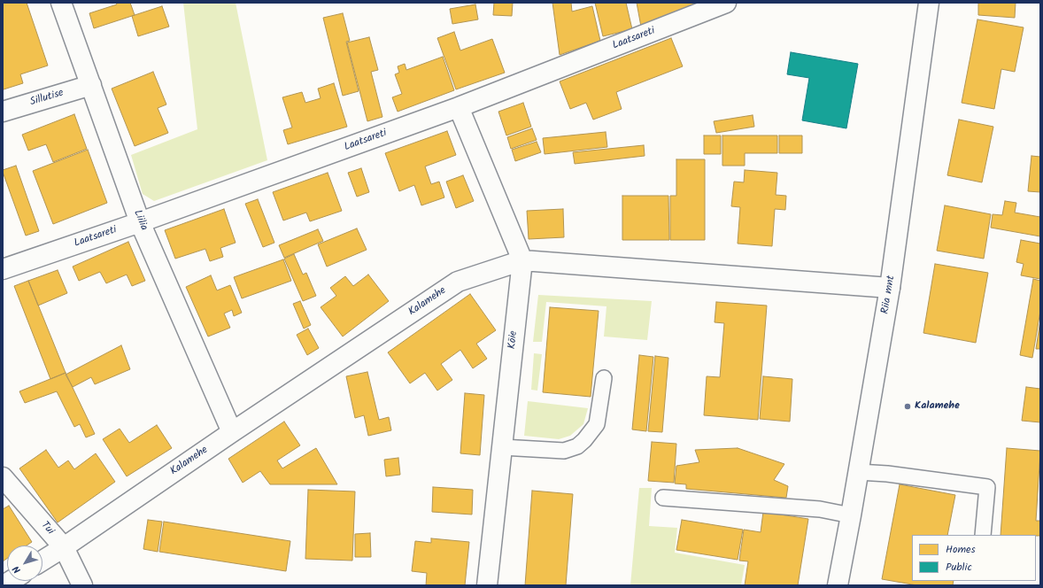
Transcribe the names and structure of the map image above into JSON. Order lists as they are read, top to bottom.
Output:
{
  "streets": {
    "street": [
      "Laatsareti",
      "Sillutise",
      "Liilia",
      "Riia mnt",
      "Kalamehe",
      "Köie",
      "Tui"
    ]
  },
  "crossings": [
    ["Laatsareti", "Liilia"],
    ["Laatsareti", "Köie"],
    ["Sillutise", "Liilia"],
    ["Liilia", "Kalamehe"],
    ["Riia mnt", "Kalamehe"],
    ["Kalamehe", "Köie"],
    ["Kalamehe", "Tui"]
  ],
  "places": ["Kalamehe"],
  "legend": ["Homes", "Public"],
  "north": "bottom left"
}
